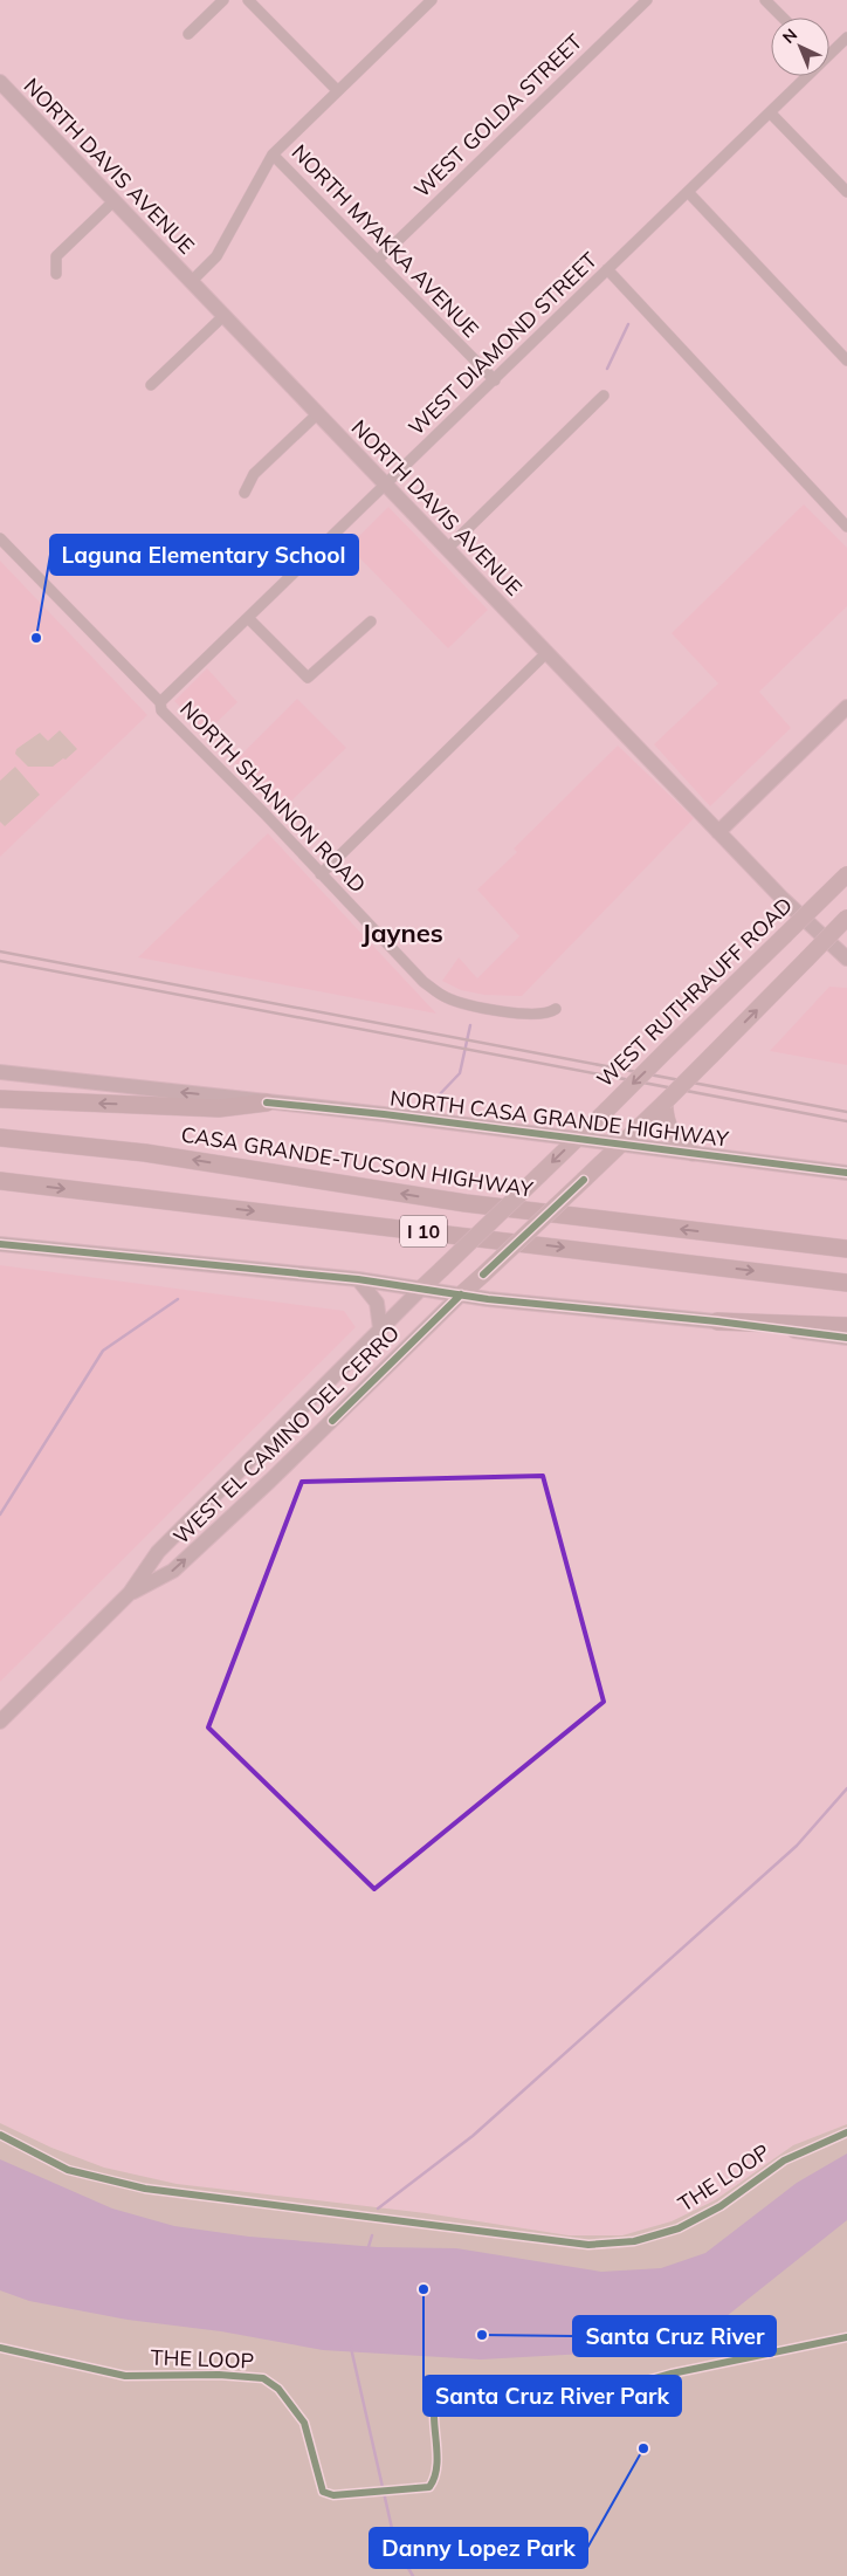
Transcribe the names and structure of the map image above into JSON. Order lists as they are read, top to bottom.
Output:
{
  "streets": {
    "highway": ["CASA GRANDE-TUCSON HIGHWAY", "I 10"],
    "main road": [
      "NORTH DAVIS AVENUE",
      "WEST RUTHRAUFF ROAD",
      "NORTH CASA GRANDE HIGHWAY",
      "WEST EL CAMINO DEL CERRO"
    ],
    "street": [
      "WEST GOLDA STREET",
      "NORTH MYAKKA AVENUE",
      "WEST DIAMOND STREET",
      "NORTH SHANNON ROAD"
    ],
    "cycle path": ["THE LOOP"]
  },
  "crossings": [
    ["WEST GOLDA STREET", "NORTH MYAKKA AVENUE"],
    ["NORTH DAVIS AVENUE", "WEST DIAMOND STREET"],
    ["NORTH MYAKKA AVENUE", "WEST DIAMOND STREET"],
    ["WEST DIAMOND STREET", "NORTH SHANNON ROAD"],
    ["WEST RUTHRAUFF ROAD", "NORTH CASA GRANDE HIGHWAY"],
    ["WEST RUTHRAUFF ROAD", "WEST EL CAMINO DEL CERRO"]
  ],
  "districts": ["Jaynes"],
  "places": [
    "Laguna Elementary School",
    "Santa Cruz River Park",
    "Santa Cruz River",
    "Danny Lopez Park"
  ],
  "north": "top left"
}
